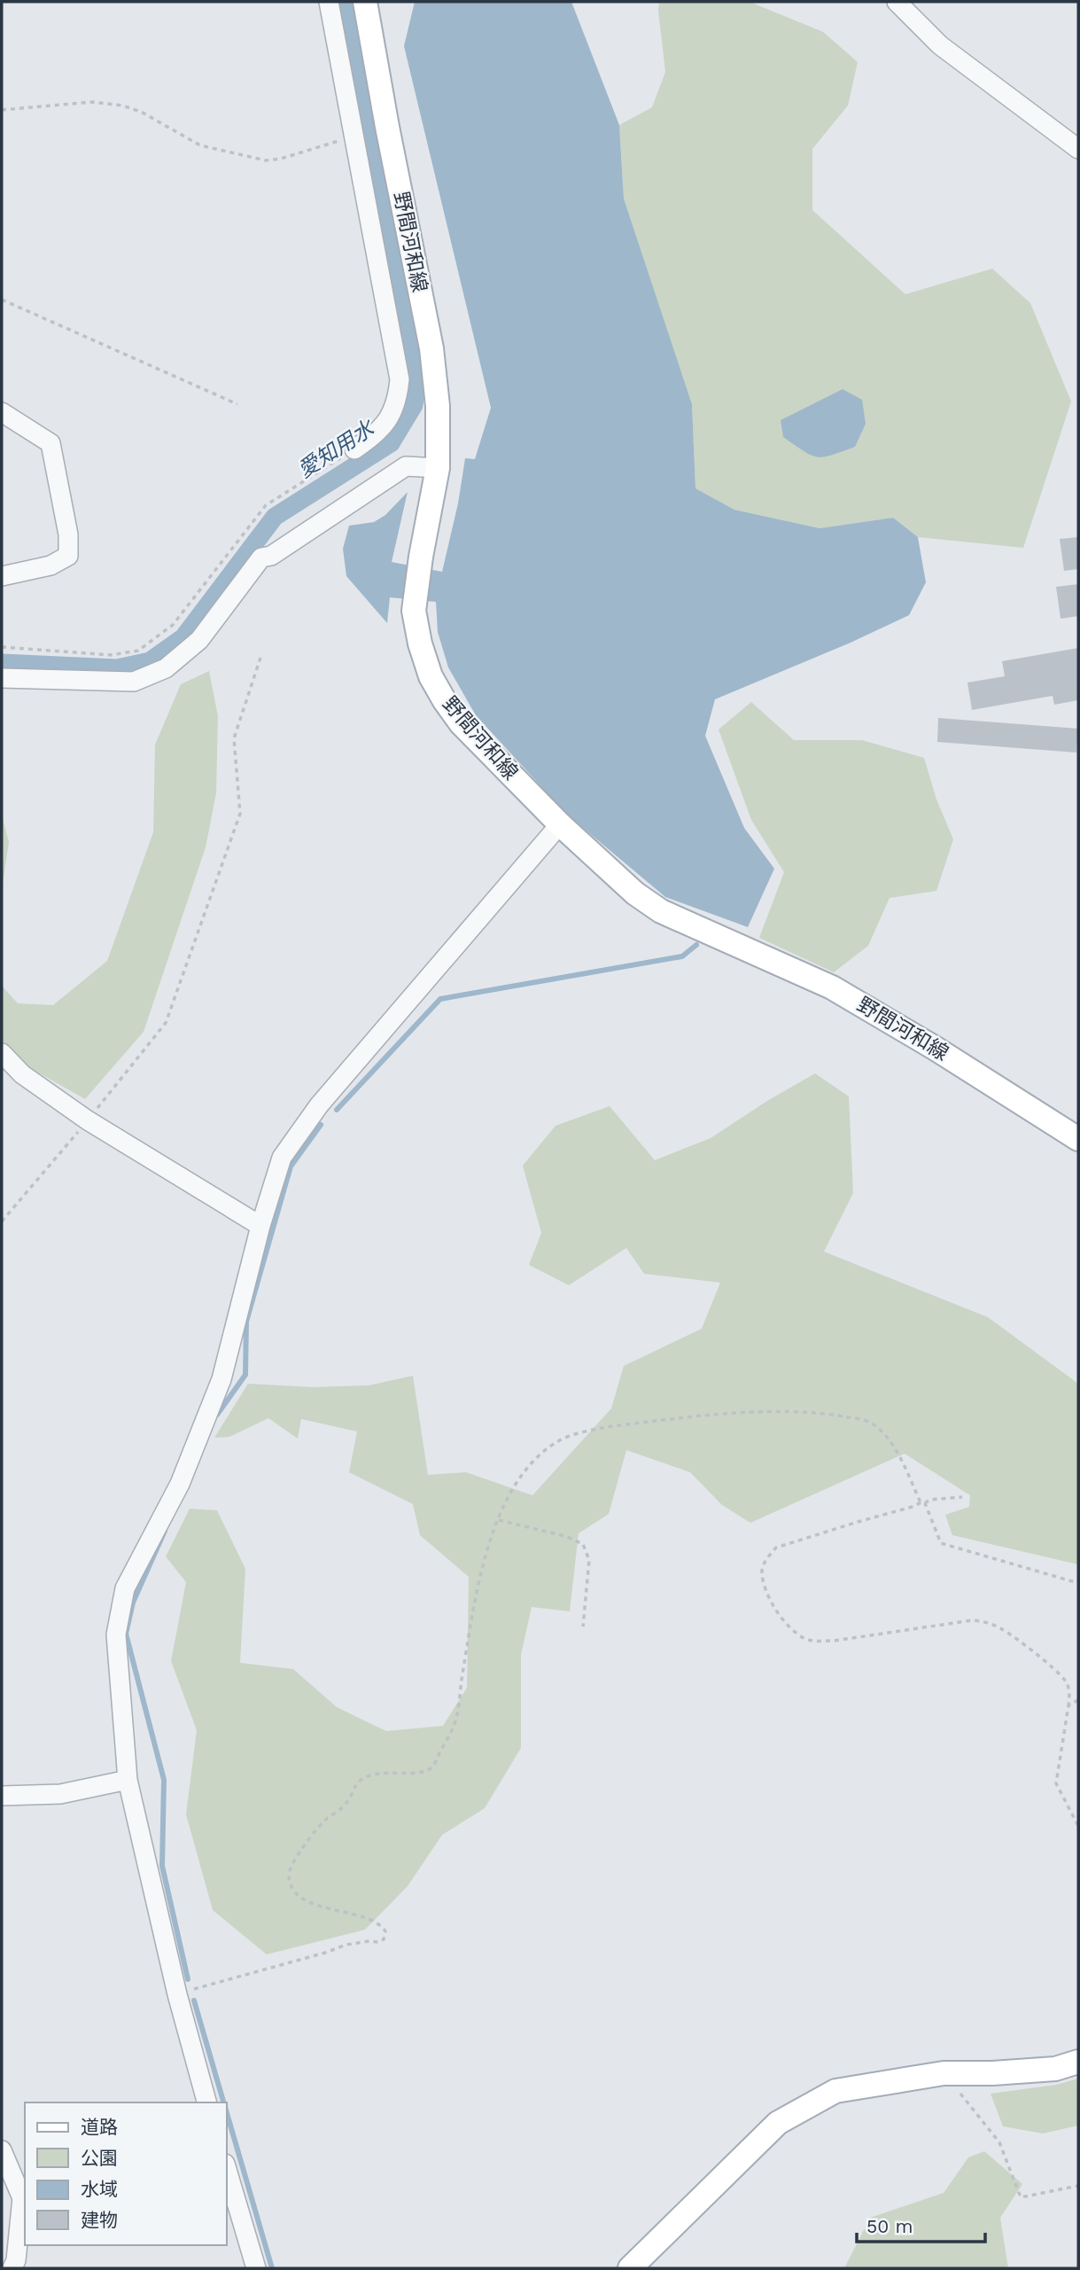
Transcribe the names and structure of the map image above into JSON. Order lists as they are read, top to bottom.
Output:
{
  "streets": {
    "main road": ["野間河和線"]
  },
  "water": ["愛知用水"],
  "legend": [
    "道路",
    "公園",
    "水域",
    "建物"
  ],
  "scale_bar": "50 m"
}
